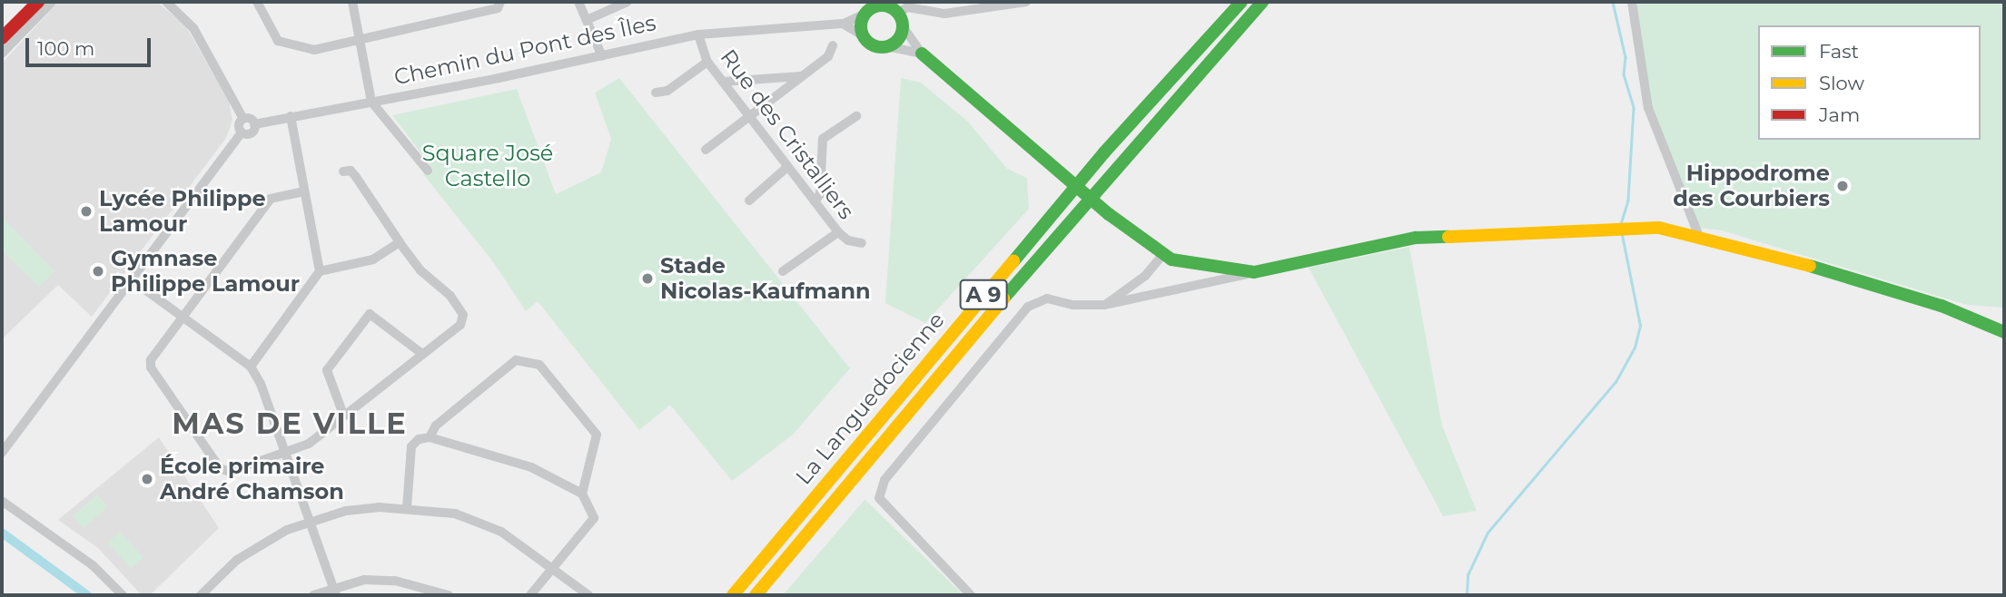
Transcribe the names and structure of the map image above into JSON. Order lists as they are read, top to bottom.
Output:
{
  "streets": {
    "main road": ["A 9", "La Languedocienne"],
    "street": ["Chemin du Pont des Îles", "Rue des Cristalliers"]
  },
  "crossings": [
    ["Chemin du Pont des Îles", "Rue des Cristalliers"]
  ],
  "districts": ["MAS DE VILLE"],
  "parks": ["Square José Castello"],
  "places": [
    "Hippodrome des Courbiers",
    "Lycée Philippe Lamour",
    "Gymnase Philippe Lamour",
    "Stade Nicolas-Kaufmann",
    "École primaire André Chamson"
  ],
  "legend": ["Fast", "Slow", "Jam"],
  "scale_bar": "100 m"
}
